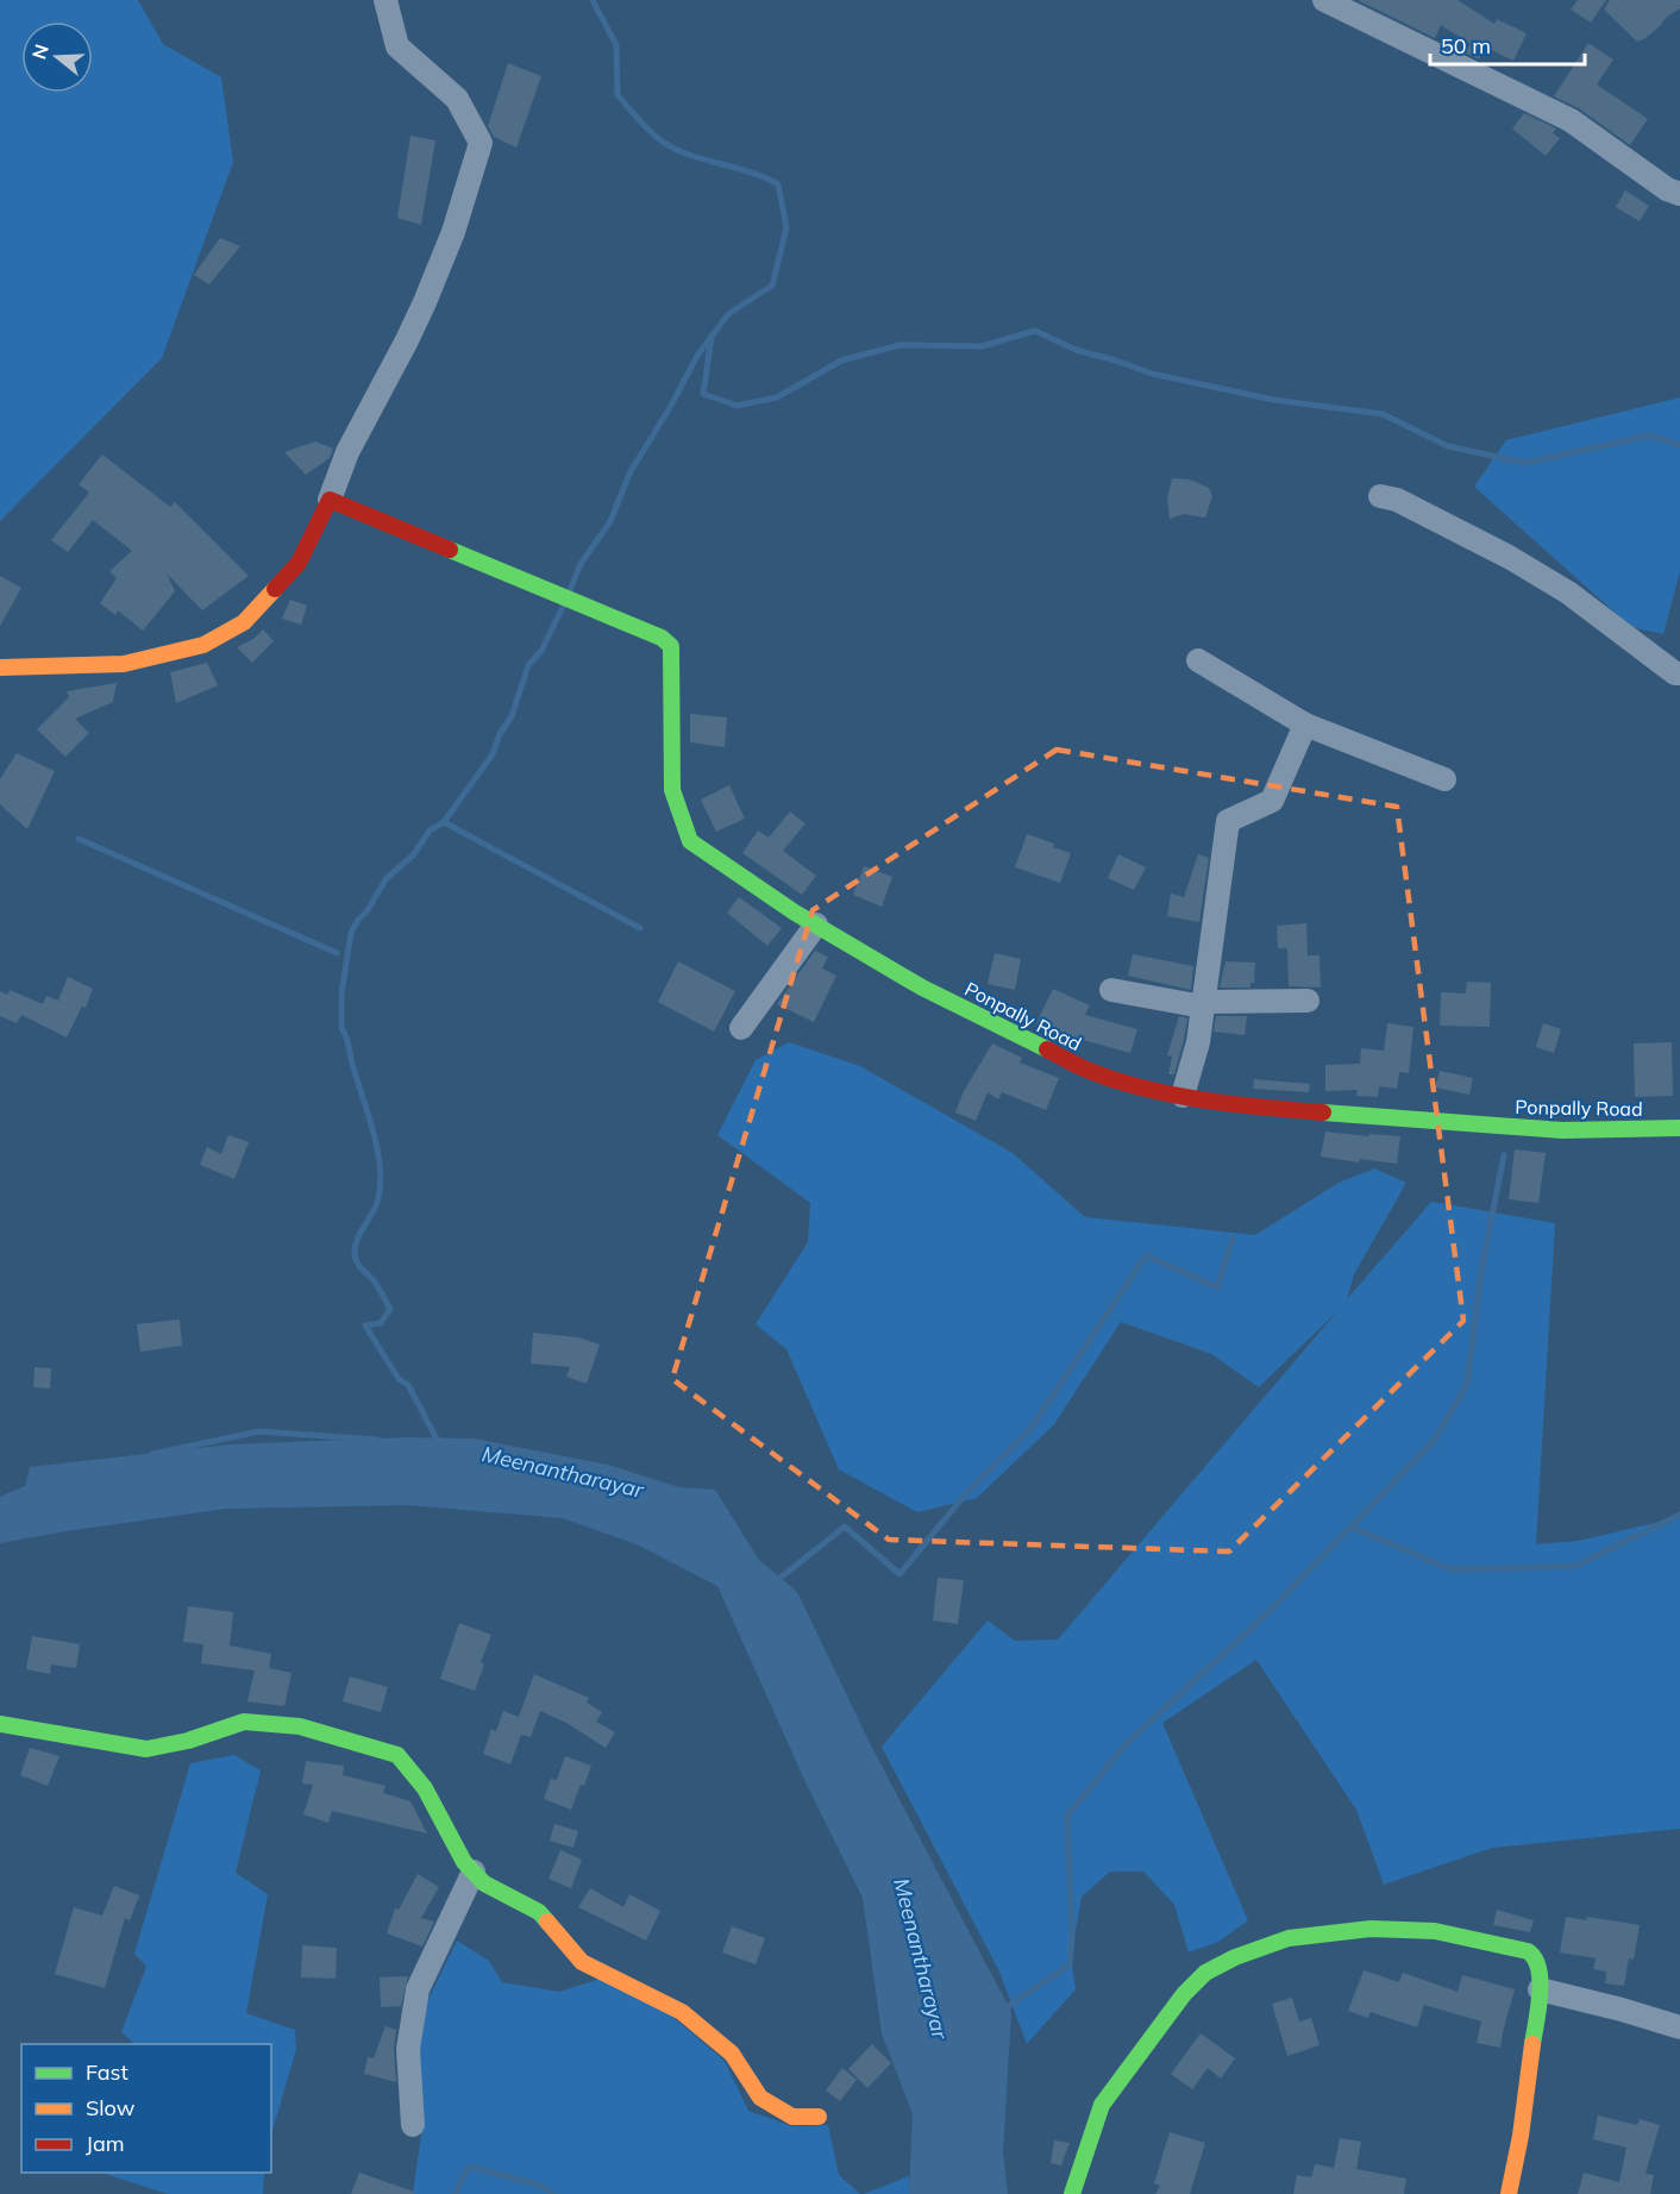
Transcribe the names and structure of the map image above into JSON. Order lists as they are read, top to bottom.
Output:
{
  "streets": {
    "main road": ["Ponpally Road"]
  },
  "water": ["Meenantharayar"],
  "legend": ["Fast", "Slow", "Jam"],
  "scale_bar": "50 m",
  "north": "left"
}
